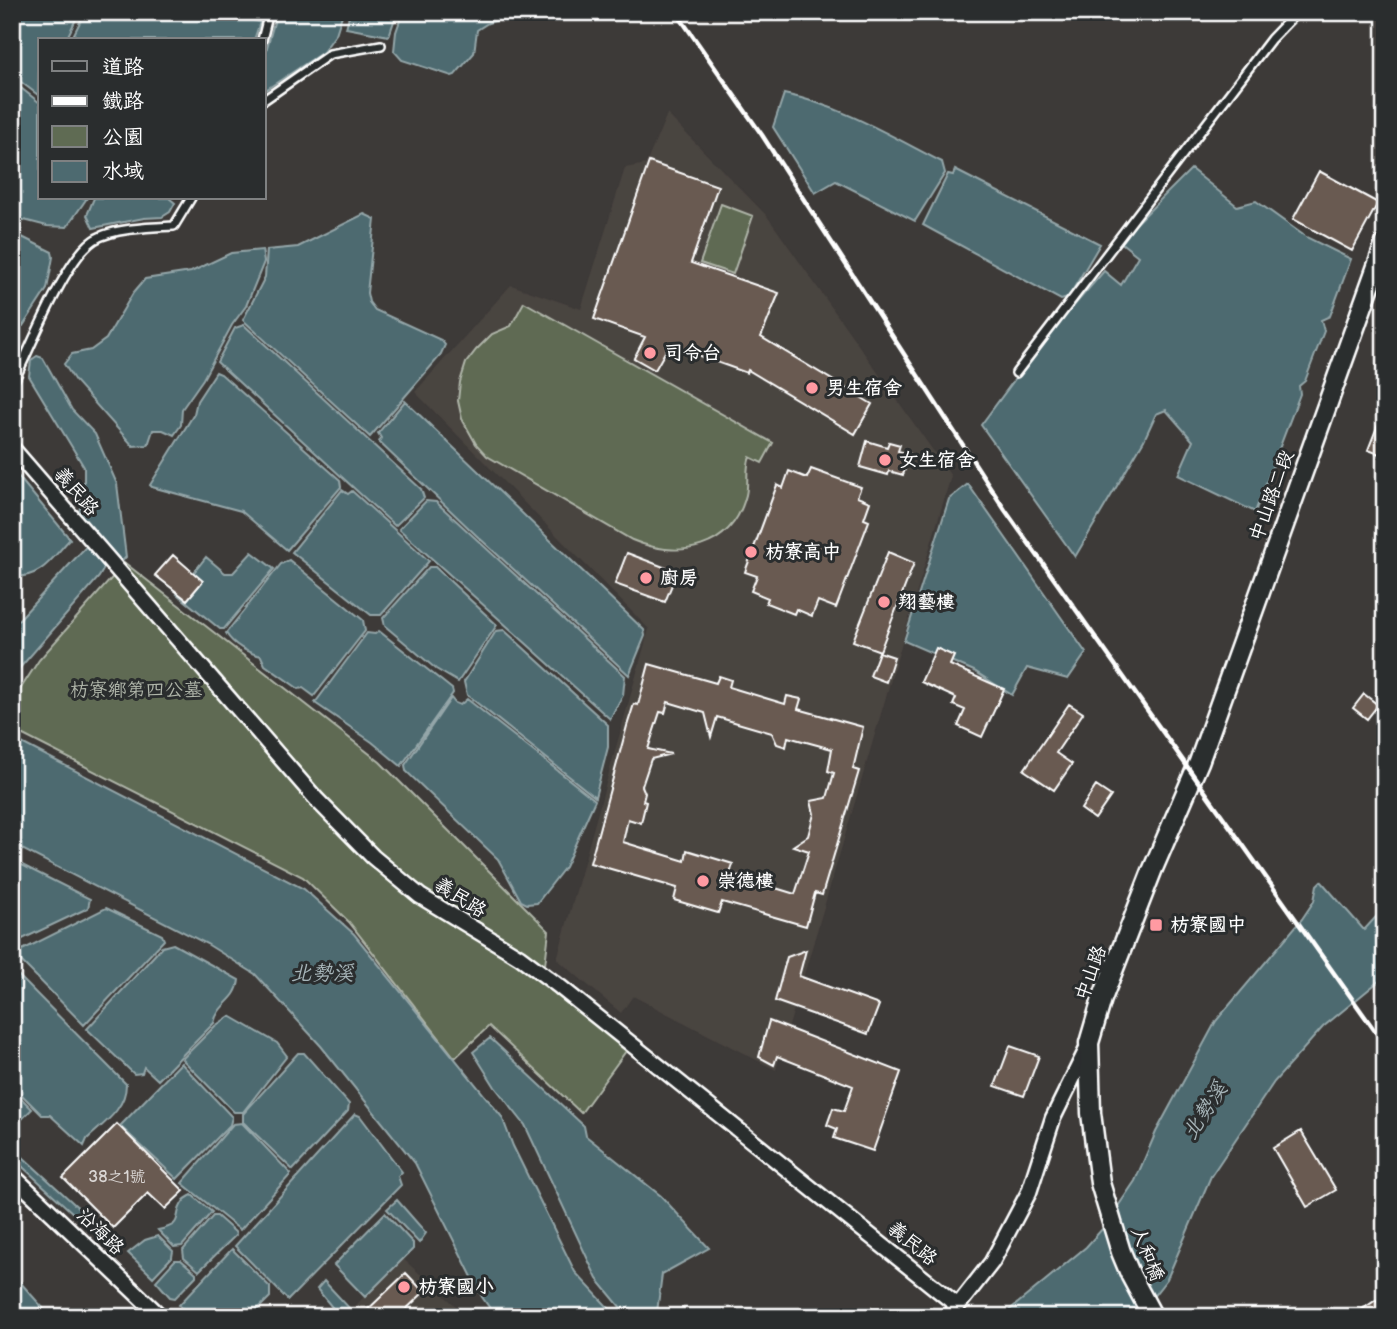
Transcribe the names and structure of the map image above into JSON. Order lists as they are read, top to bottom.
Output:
{
  "streets": {
    "street": [
      "義民路",
      "中山路二段",
      "中山路",
      "沿海路",
      "人和橋"
    ]
  },
  "crossings": [
    ["義民路", "中山路"],
    ["中山路二段", "中山路"],
    ["中山路", "人和橋"]
  ],
  "water": ["北勢溪"],
  "parks": ["枋寮鄉第四公墓"],
  "places": {
    "other": [
      "司令台",
      "男生宿舍",
      "女生宿舍",
      "枋寮高中",
      "廚房",
      "翔藝樓",
      "崇德樓",
      "枋寮國小"
    ],
    "transit": ["枋寮國中"]
  },
  "house_numbers": ["38之1號"],
  "legend": [
    "道路",
    "鐵路",
    "公園",
    "水域"
  ]
}
